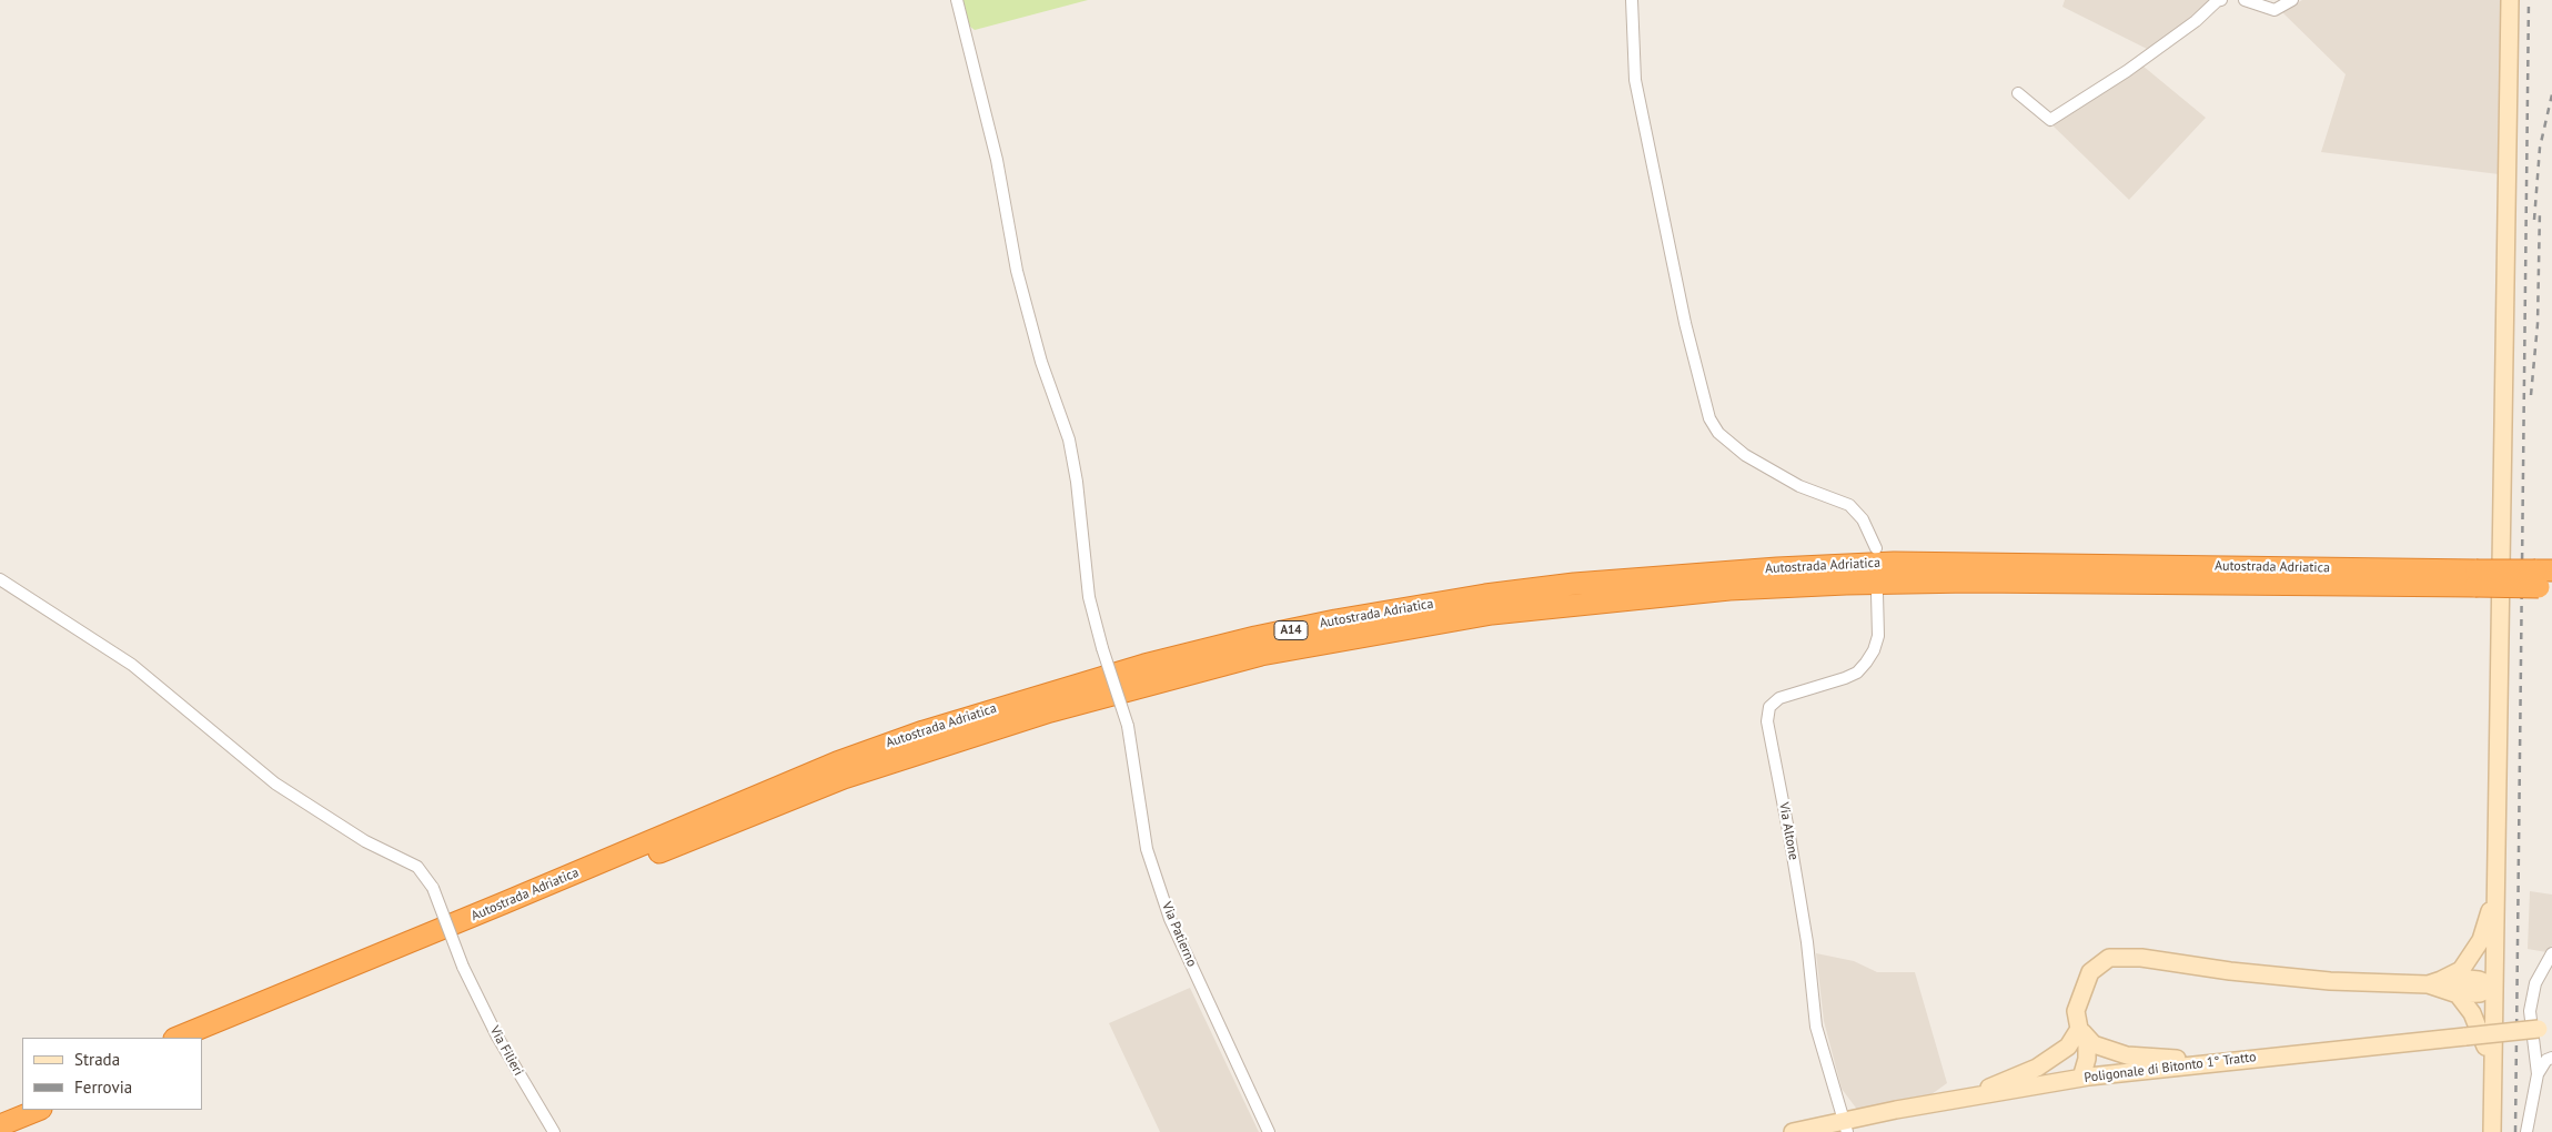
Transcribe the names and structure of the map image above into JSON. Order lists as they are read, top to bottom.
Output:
{
  "streets": {
    "highway": ["Autostrada Adriatica", "A14"],
    "main road": ["Poligonale di Bitonto 1° Tratto"],
    "street": ["Via Altone", "Via Patierno", "Via Filieri"]
  },
  "crossings": [
    ["Via Altone", "Poligonale di Bitonto 1° Tratto"]
  ],
  "legend": ["Strada", "Ferrovia"]
}
